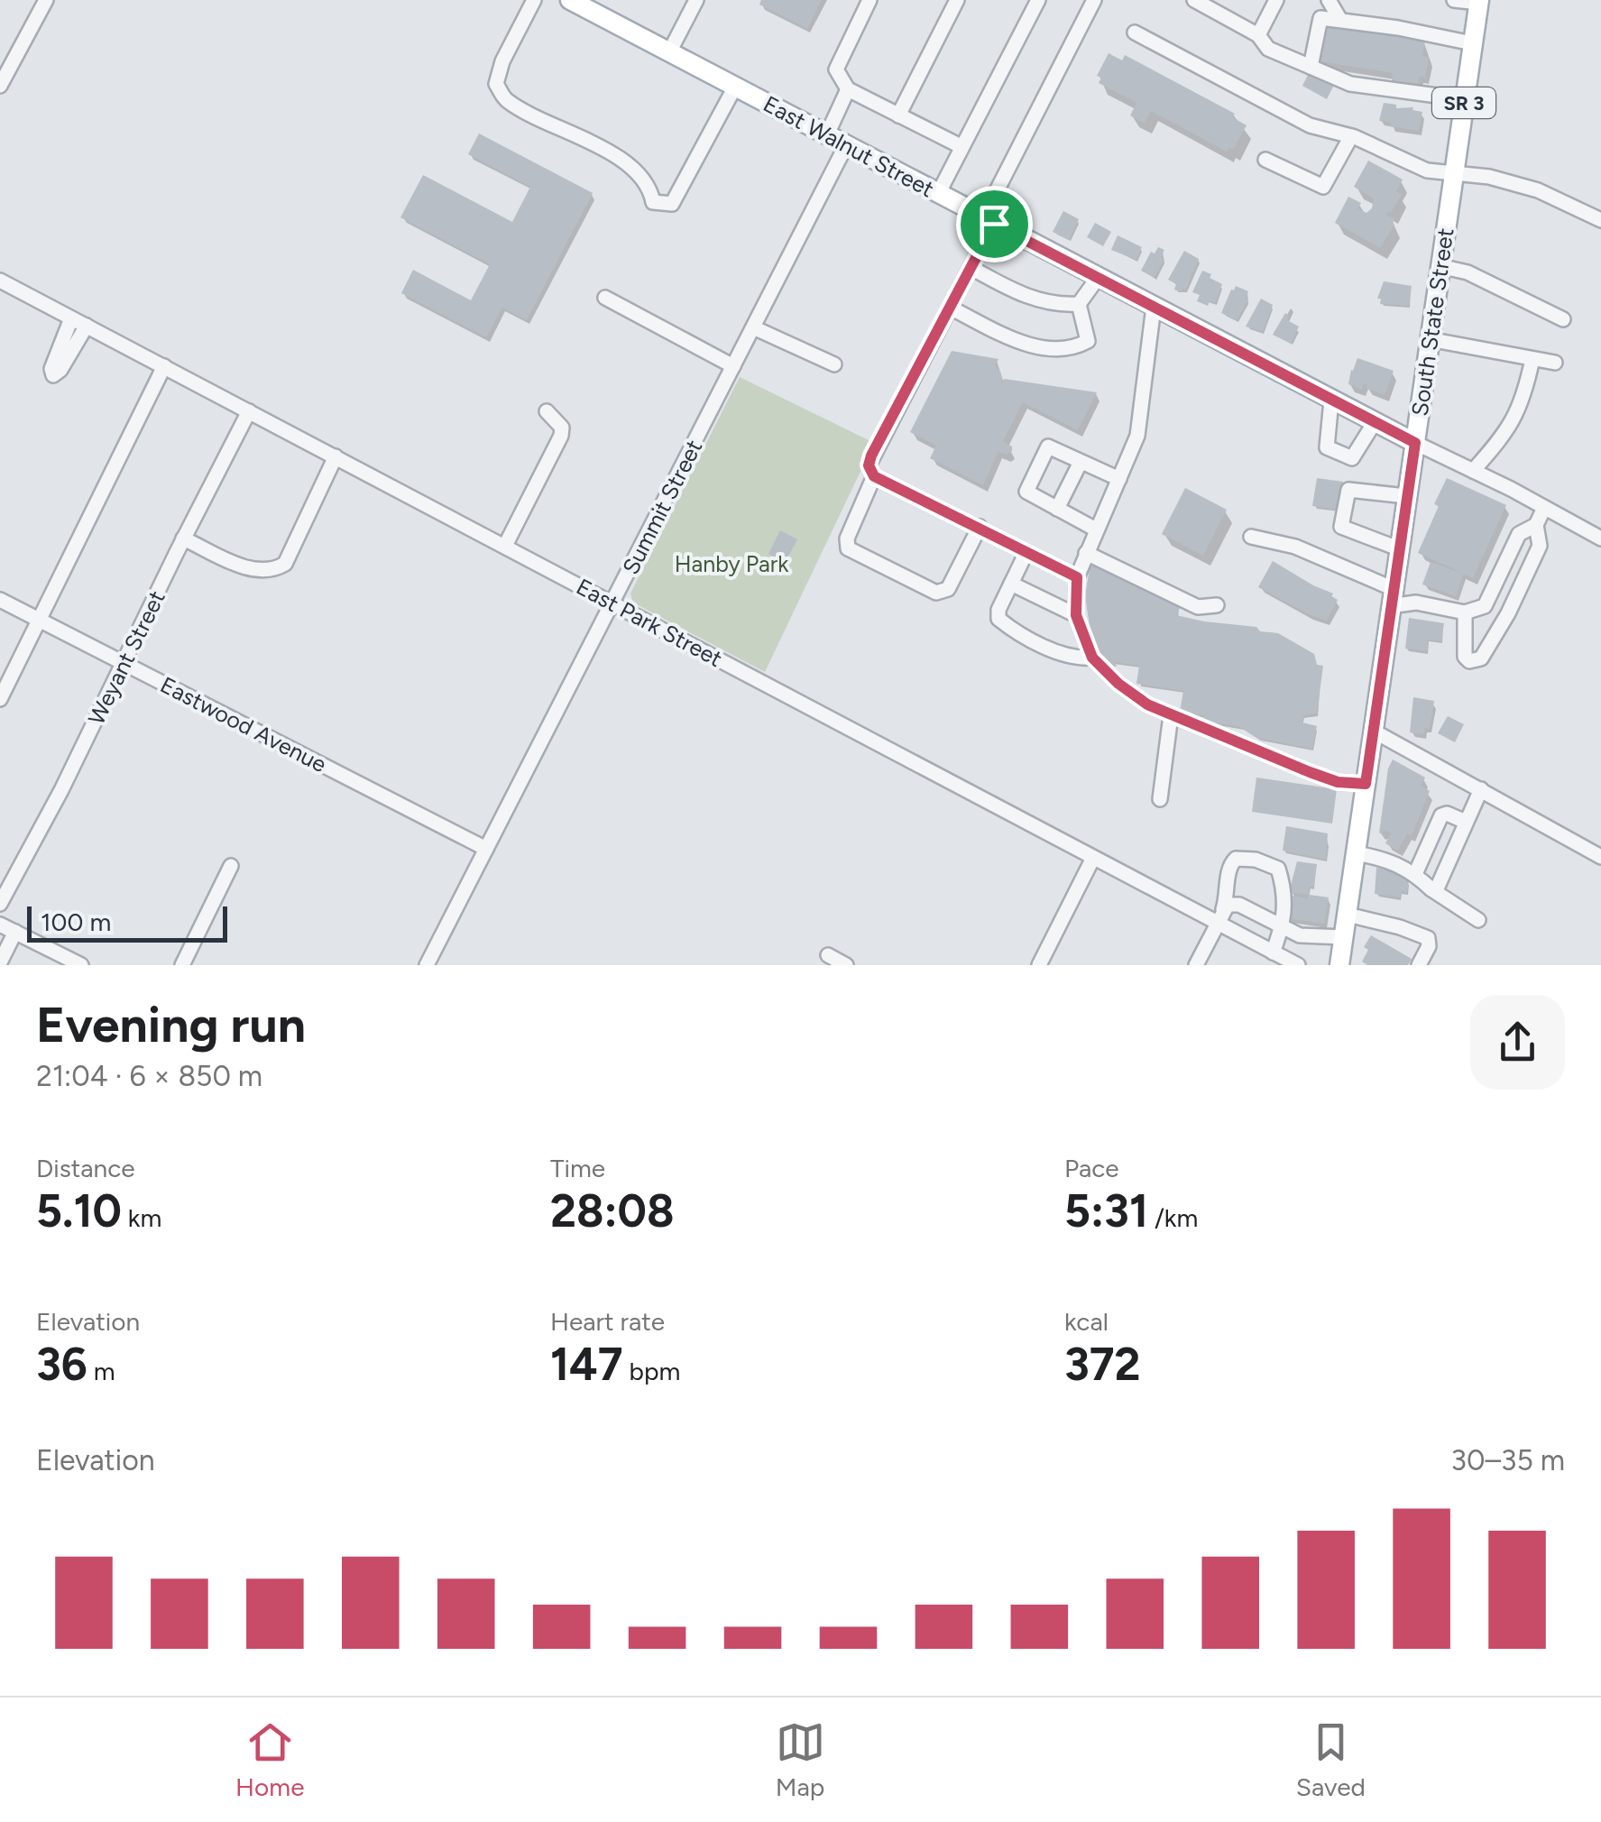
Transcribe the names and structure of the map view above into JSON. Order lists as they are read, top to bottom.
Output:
{
  "streets": {
    "main road": ["SR 3", "East Walnut Street", "South State Street"],
    "street": [
      "Summit Street",
      "East Park Street",
      "Weyant Street",
      "Eastwood Avenue"
    ]
  },
  "crossings": [
    ["East Walnut Street", "South State Street"],
    ["East Walnut Street", "Summit Street"],
    ["Summit Street", "East Park Street"],
    ["Summit Street", "Eastwood Avenue"],
    ["East Park Street", "Weyant Street"],
    ["Weyant Street", "Eastwood Avenue"]
  ],
  "parks": ["Hanby Park"],
  "scale_bar": "100 m",
  "page": {
    "scale": "100 m",
    "heading": ["Evening run", "21:04 · 6 × 850 m"],
    "stats": [
      ["Distance", "5.10 km"],
      ["Time", "28:08"],
      ["Pace", "5:31 /km"],
      ["Elevation", "36 m"],
      ["Heart rate", "147 bpm"],
      ["kcal", "372"]
    ],
    "chart": ["Elevation", "30–35 m"],
    "tabs": ["Home", "Map", "Saved"]
  }
}
